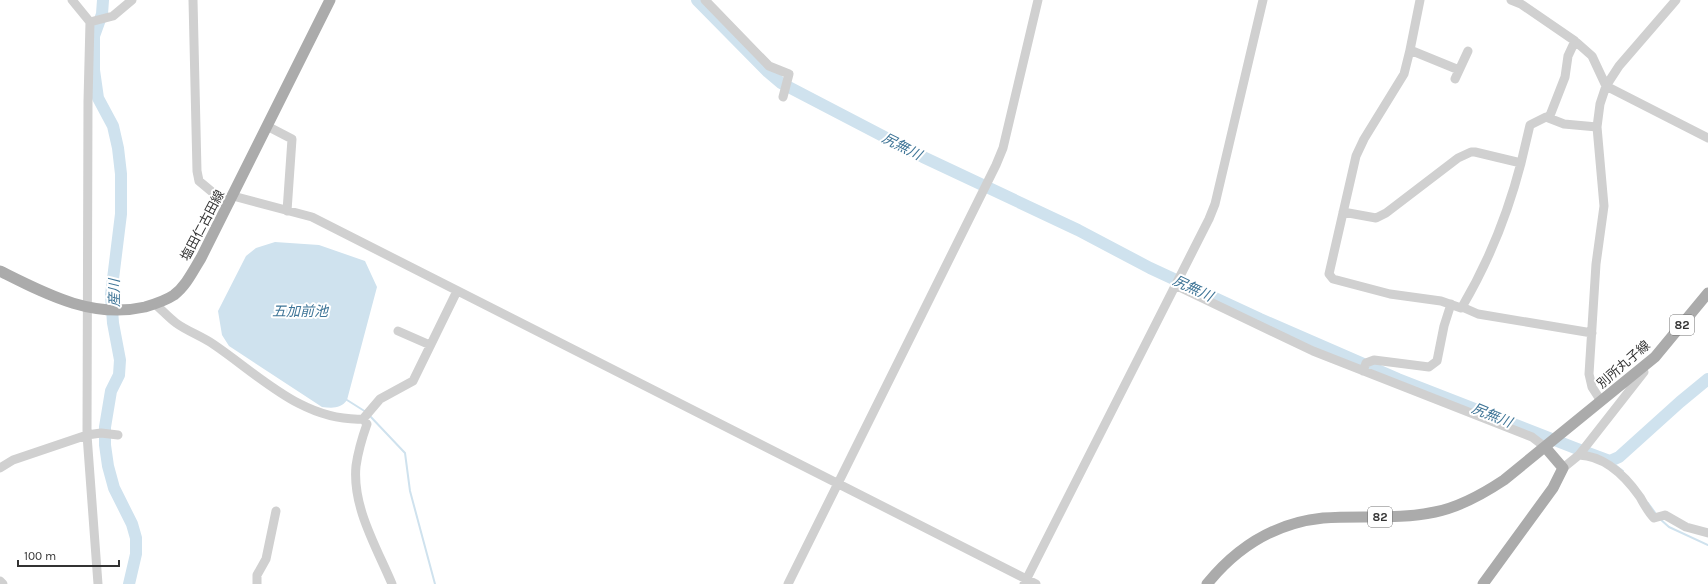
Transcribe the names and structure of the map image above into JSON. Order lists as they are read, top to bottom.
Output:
{
  "streets": {
    "main road": ["塩田仁古田線", "82", "別所丸子線"]
  },
  "water": ["尻無川", "産川", "五加前池"],
  "scale_bar": "100 m"
}
